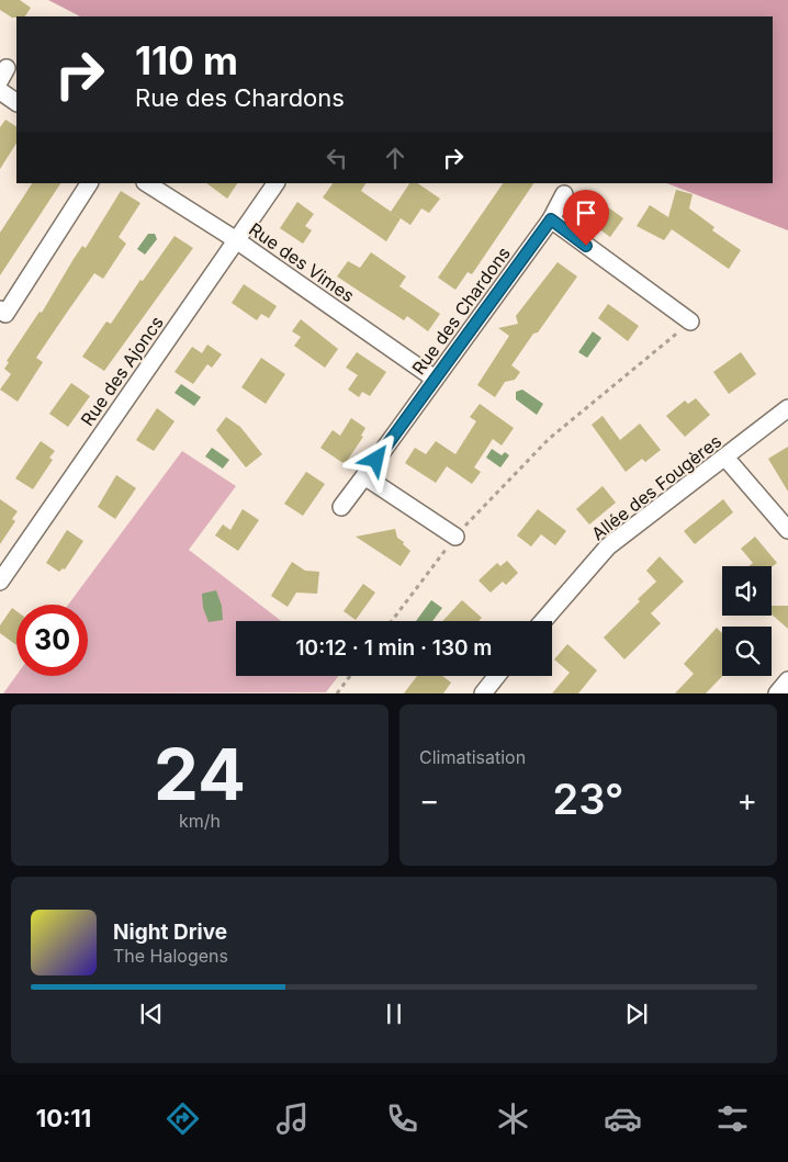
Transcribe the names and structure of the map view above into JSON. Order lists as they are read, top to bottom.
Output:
{
  "streets": {
    "street": [
      "Rue des Vimes",
      "Rue des Chardons",
      "Rue des Ajoncs",
      "Allée des Fougères"
    ]
  },
  "crossings": [
    ["Rue des Vimes", "Rue des Chardons"],
    ["Rue des Vimes", "Rue des Ajoncs"]
  ],
  "page": {
    "turn": ["110 m", "Rue des Chardons"],
    "limit": "30",
    "trip": "10:12 · 1 min · 130 m",
    "tile": [
      ["24", "km/h"],
      "Climatisation"
    ],
    "heat": ["−", "23°", "+"],
    "song": ["Night Drive", "The Halogens"],
    "tabs": "10:11"
  }
}
